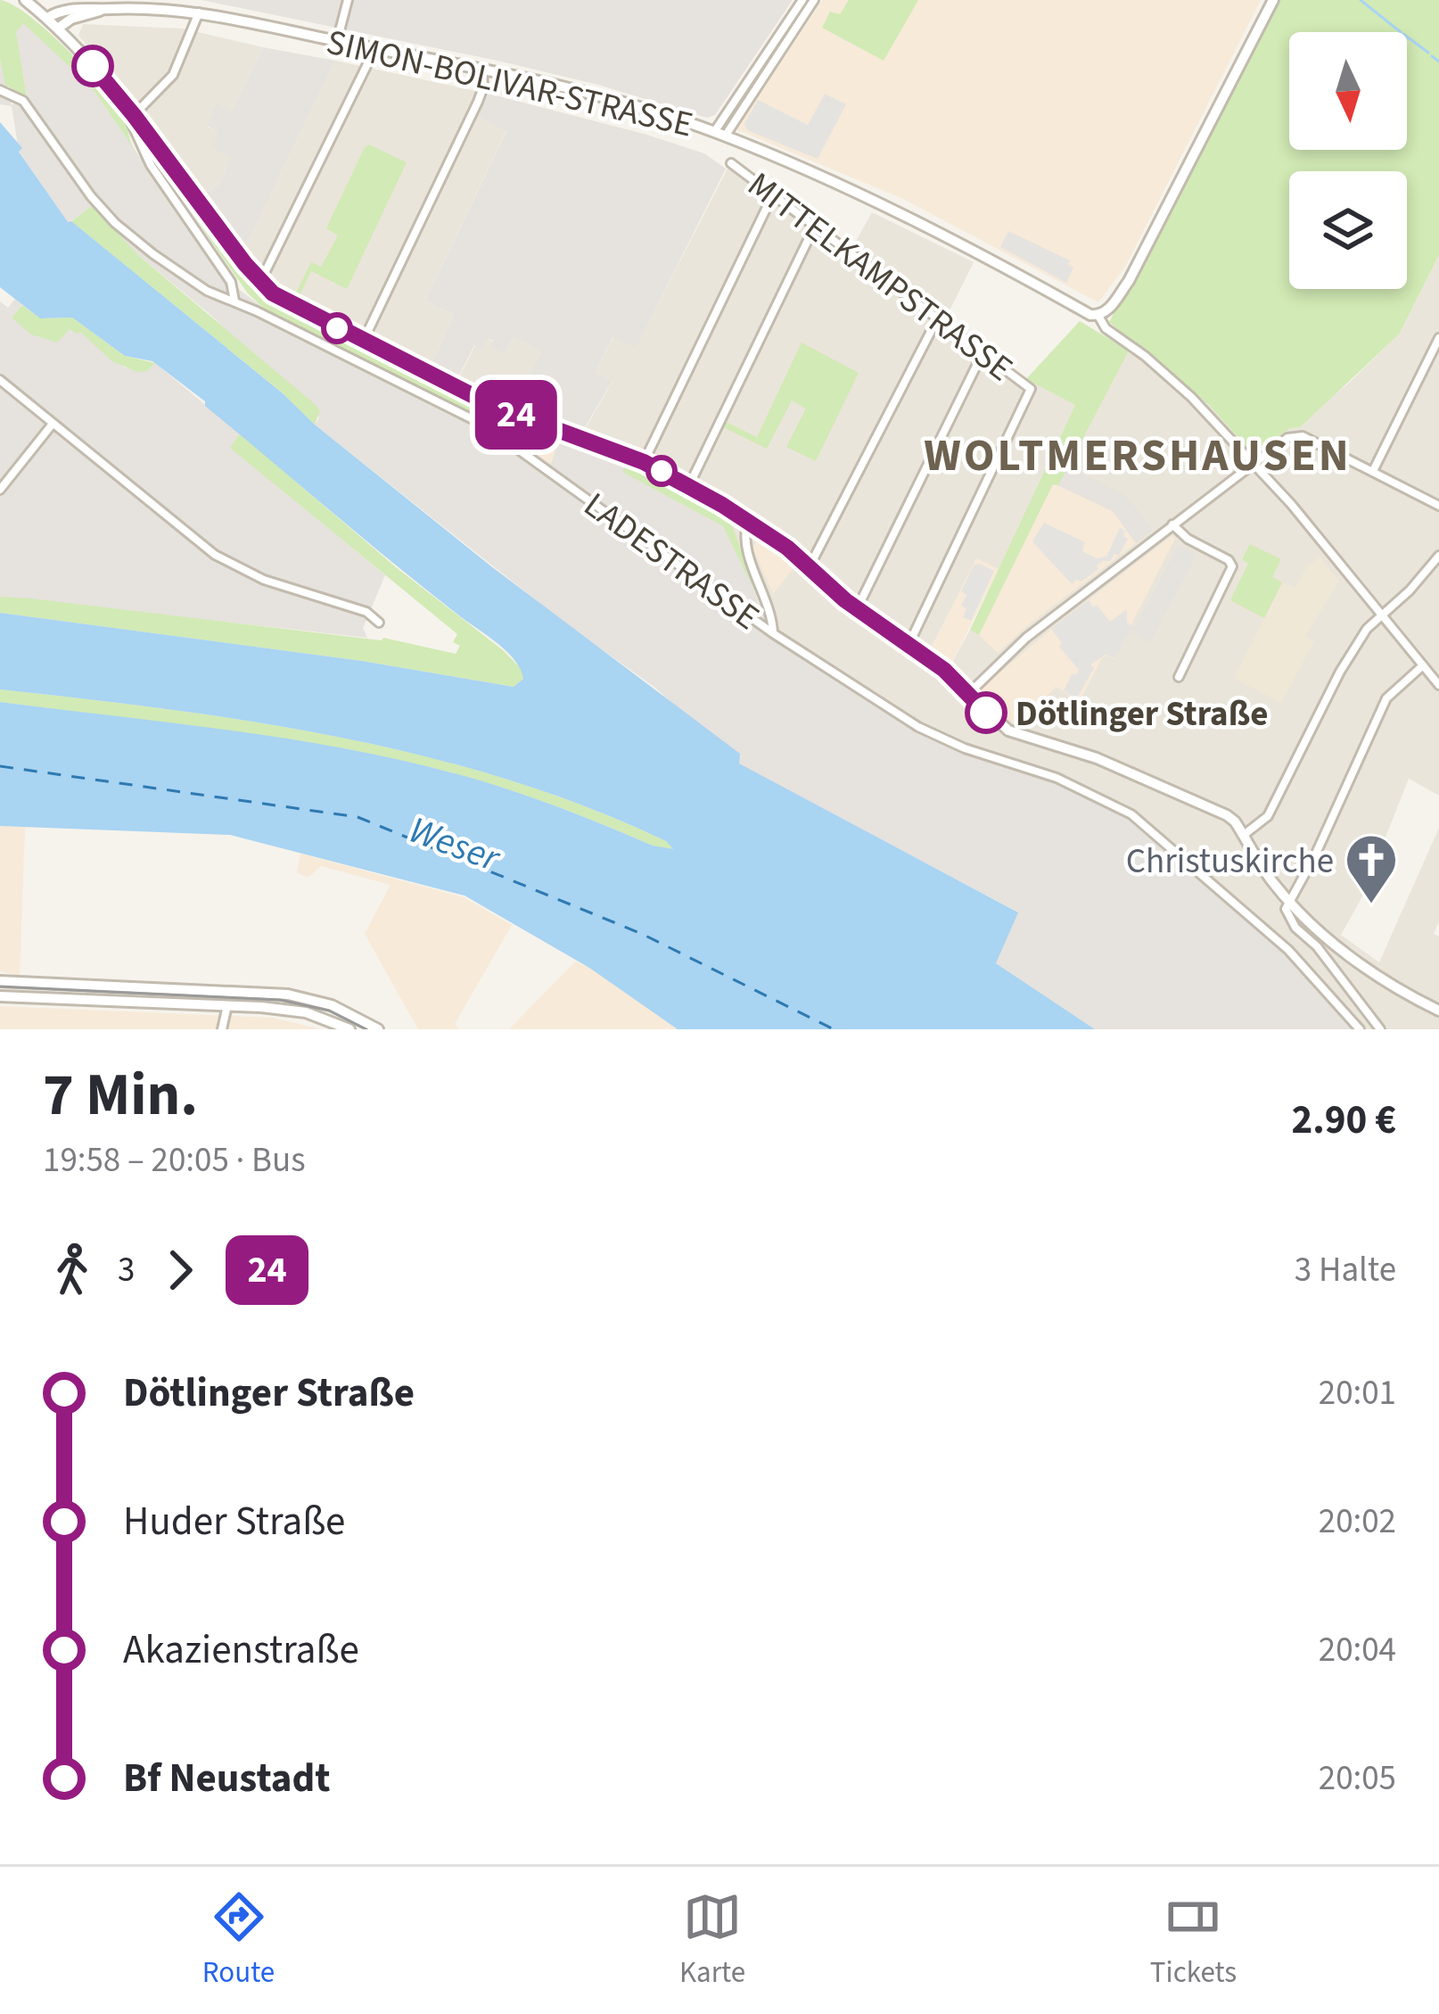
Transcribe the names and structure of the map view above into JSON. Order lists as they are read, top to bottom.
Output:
{
  "streets": {
    "street": ["SIMON-BOLIVAR-STRASSE", "MITTELKAMPSTRASSE", "LADESTRASSE"]
  },
  "districts": ["WOLTMERSHAUSEN"],
  "water": ["Weser"],
  "places": {
    "other": ["Dötlinger Straße"],
    "church": ["Christuskirche"]
  },
  "lines": ["bus line 24"],
  "north": "bottom",
  "page": {
    "on_map": "24",
    "heading": ["7 Min.", "19:58 – 20:05 · Bus", "2.90 €"],
    "legs": ["3", "24", "3 Halte"],
    "list": [
      {
        "name": "Dötlinger Straße",
        "value": "20:01"
      },
      {
        "name": "Huder Straße",
        "value": "20:02"
      },
      {
        "name": "Akazienstraße",
        "value": "20:04"
      },
      {
        "name": "Bf Neustadt",
        "value": "20:05"
      }
    ],
    "tabs": ["Route", "Karte", "Tickets"]
  }
}
